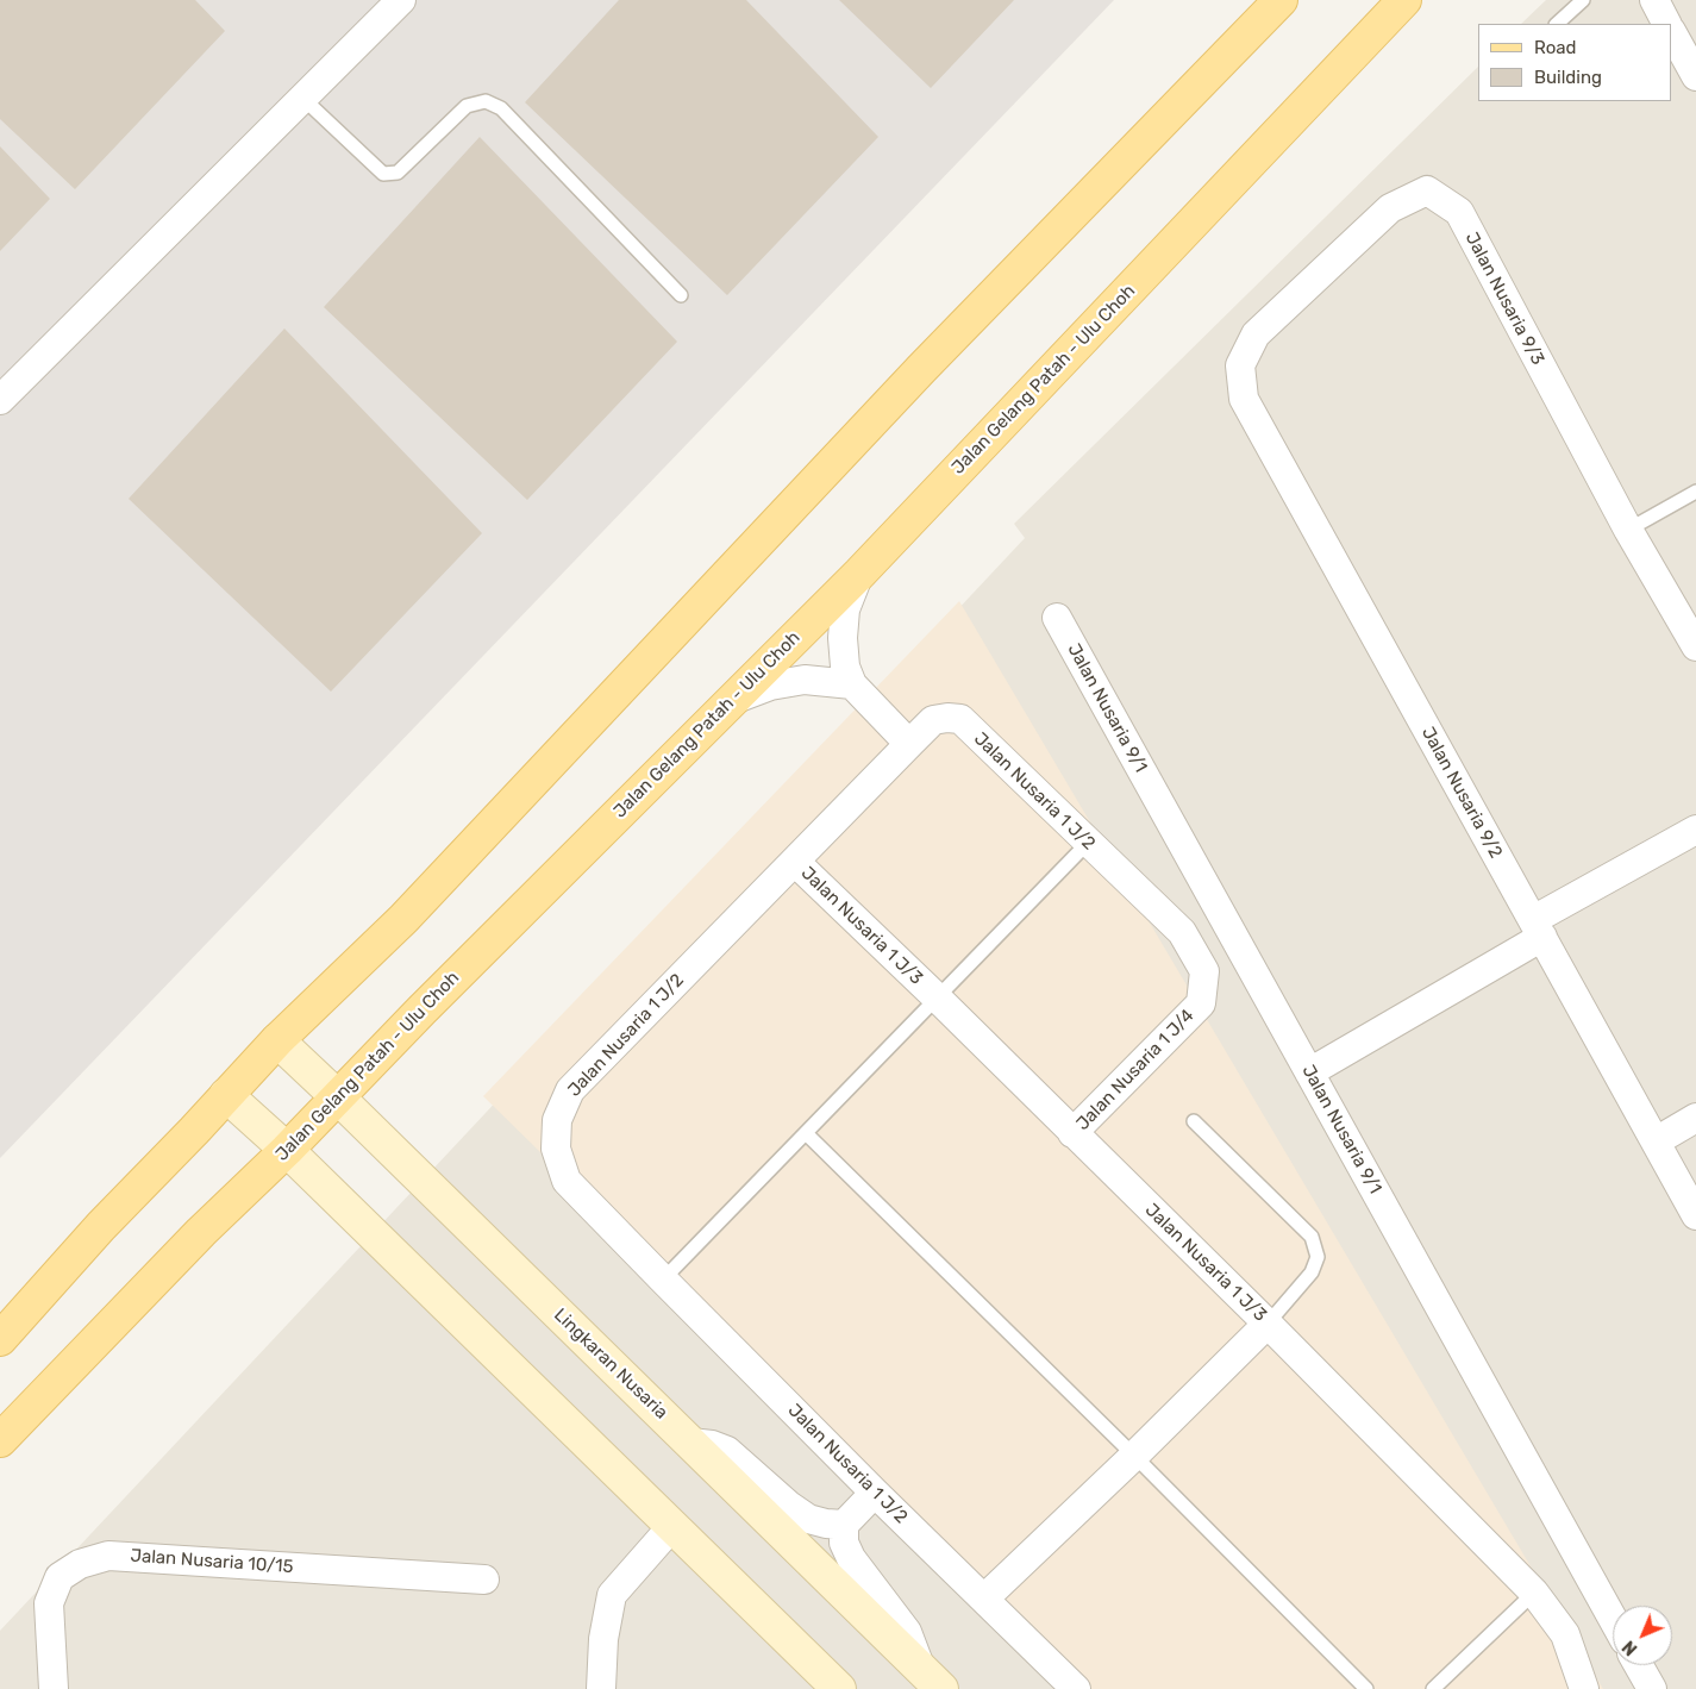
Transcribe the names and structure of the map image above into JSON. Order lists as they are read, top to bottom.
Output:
{
  "streets": {
    "main road": ["Jalan Gelang Patah - Ulu Choh", "Lingkaran Nusaria"],
    "street": [
      "Jalan Nusaria 9/3",
      "Jalan Nusaria 9/1",
      "Jalan Nusaria 1 J/2",
      "Jalan Nusaria 9/2",
      "Jalan Nusaria 1 J/3",
      "Jalan Nusaria 1 J/4",
      "Jalan Nusaria 10/15"
    ]
  },
  "crossings": [
    ["Jalan Nusaria 9/3", "Jalan Nusaria 9/2"],
    ["Jalan Gelang Patah - Ulu Choh", "Lingkaran Nusaria"],
    ["Jalan Nusaria 1 J/2", "Jalan Nusaria 1 J/3"],
    ["Jalan Nusaria 1 J/2", "Jalan Nusaria 1 J/4"],
    ["Jalan Nusaria 1 J/3", "Jalan Nusaria 1 J/4"]
  ],
  "legend": ["Road", "Building"],
  "north": "bottom left"
}
